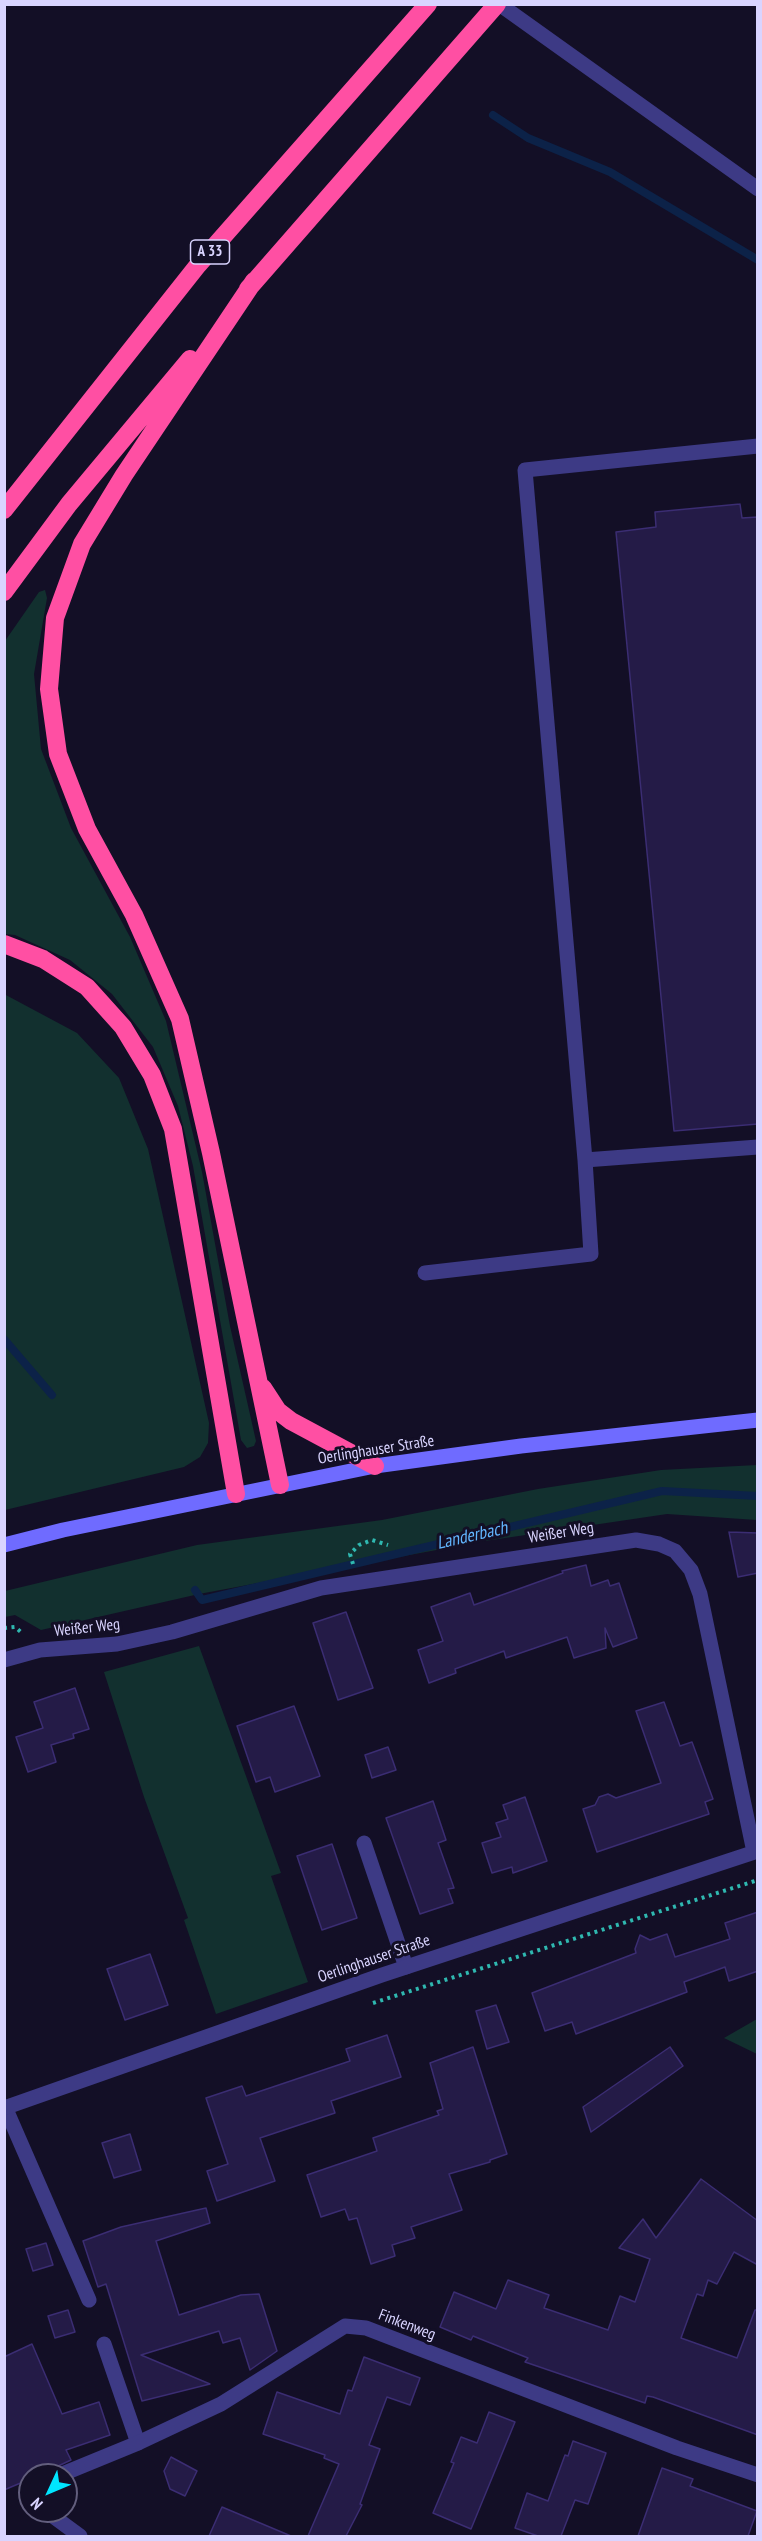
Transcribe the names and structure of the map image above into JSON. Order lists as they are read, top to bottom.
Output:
{
  "streets": {
    "highway": ["A 33"],
    "main road": ["Oerlinghauser Straße"],
    "street": ["Weißer Weg", "Finkenweg"]
  },
  "crossings": [
    ["Oerlinghauser Straße", "Weißer Weg"]
  ],
  "water": ["Landerbach"],
  "north": "bottom left"
}
